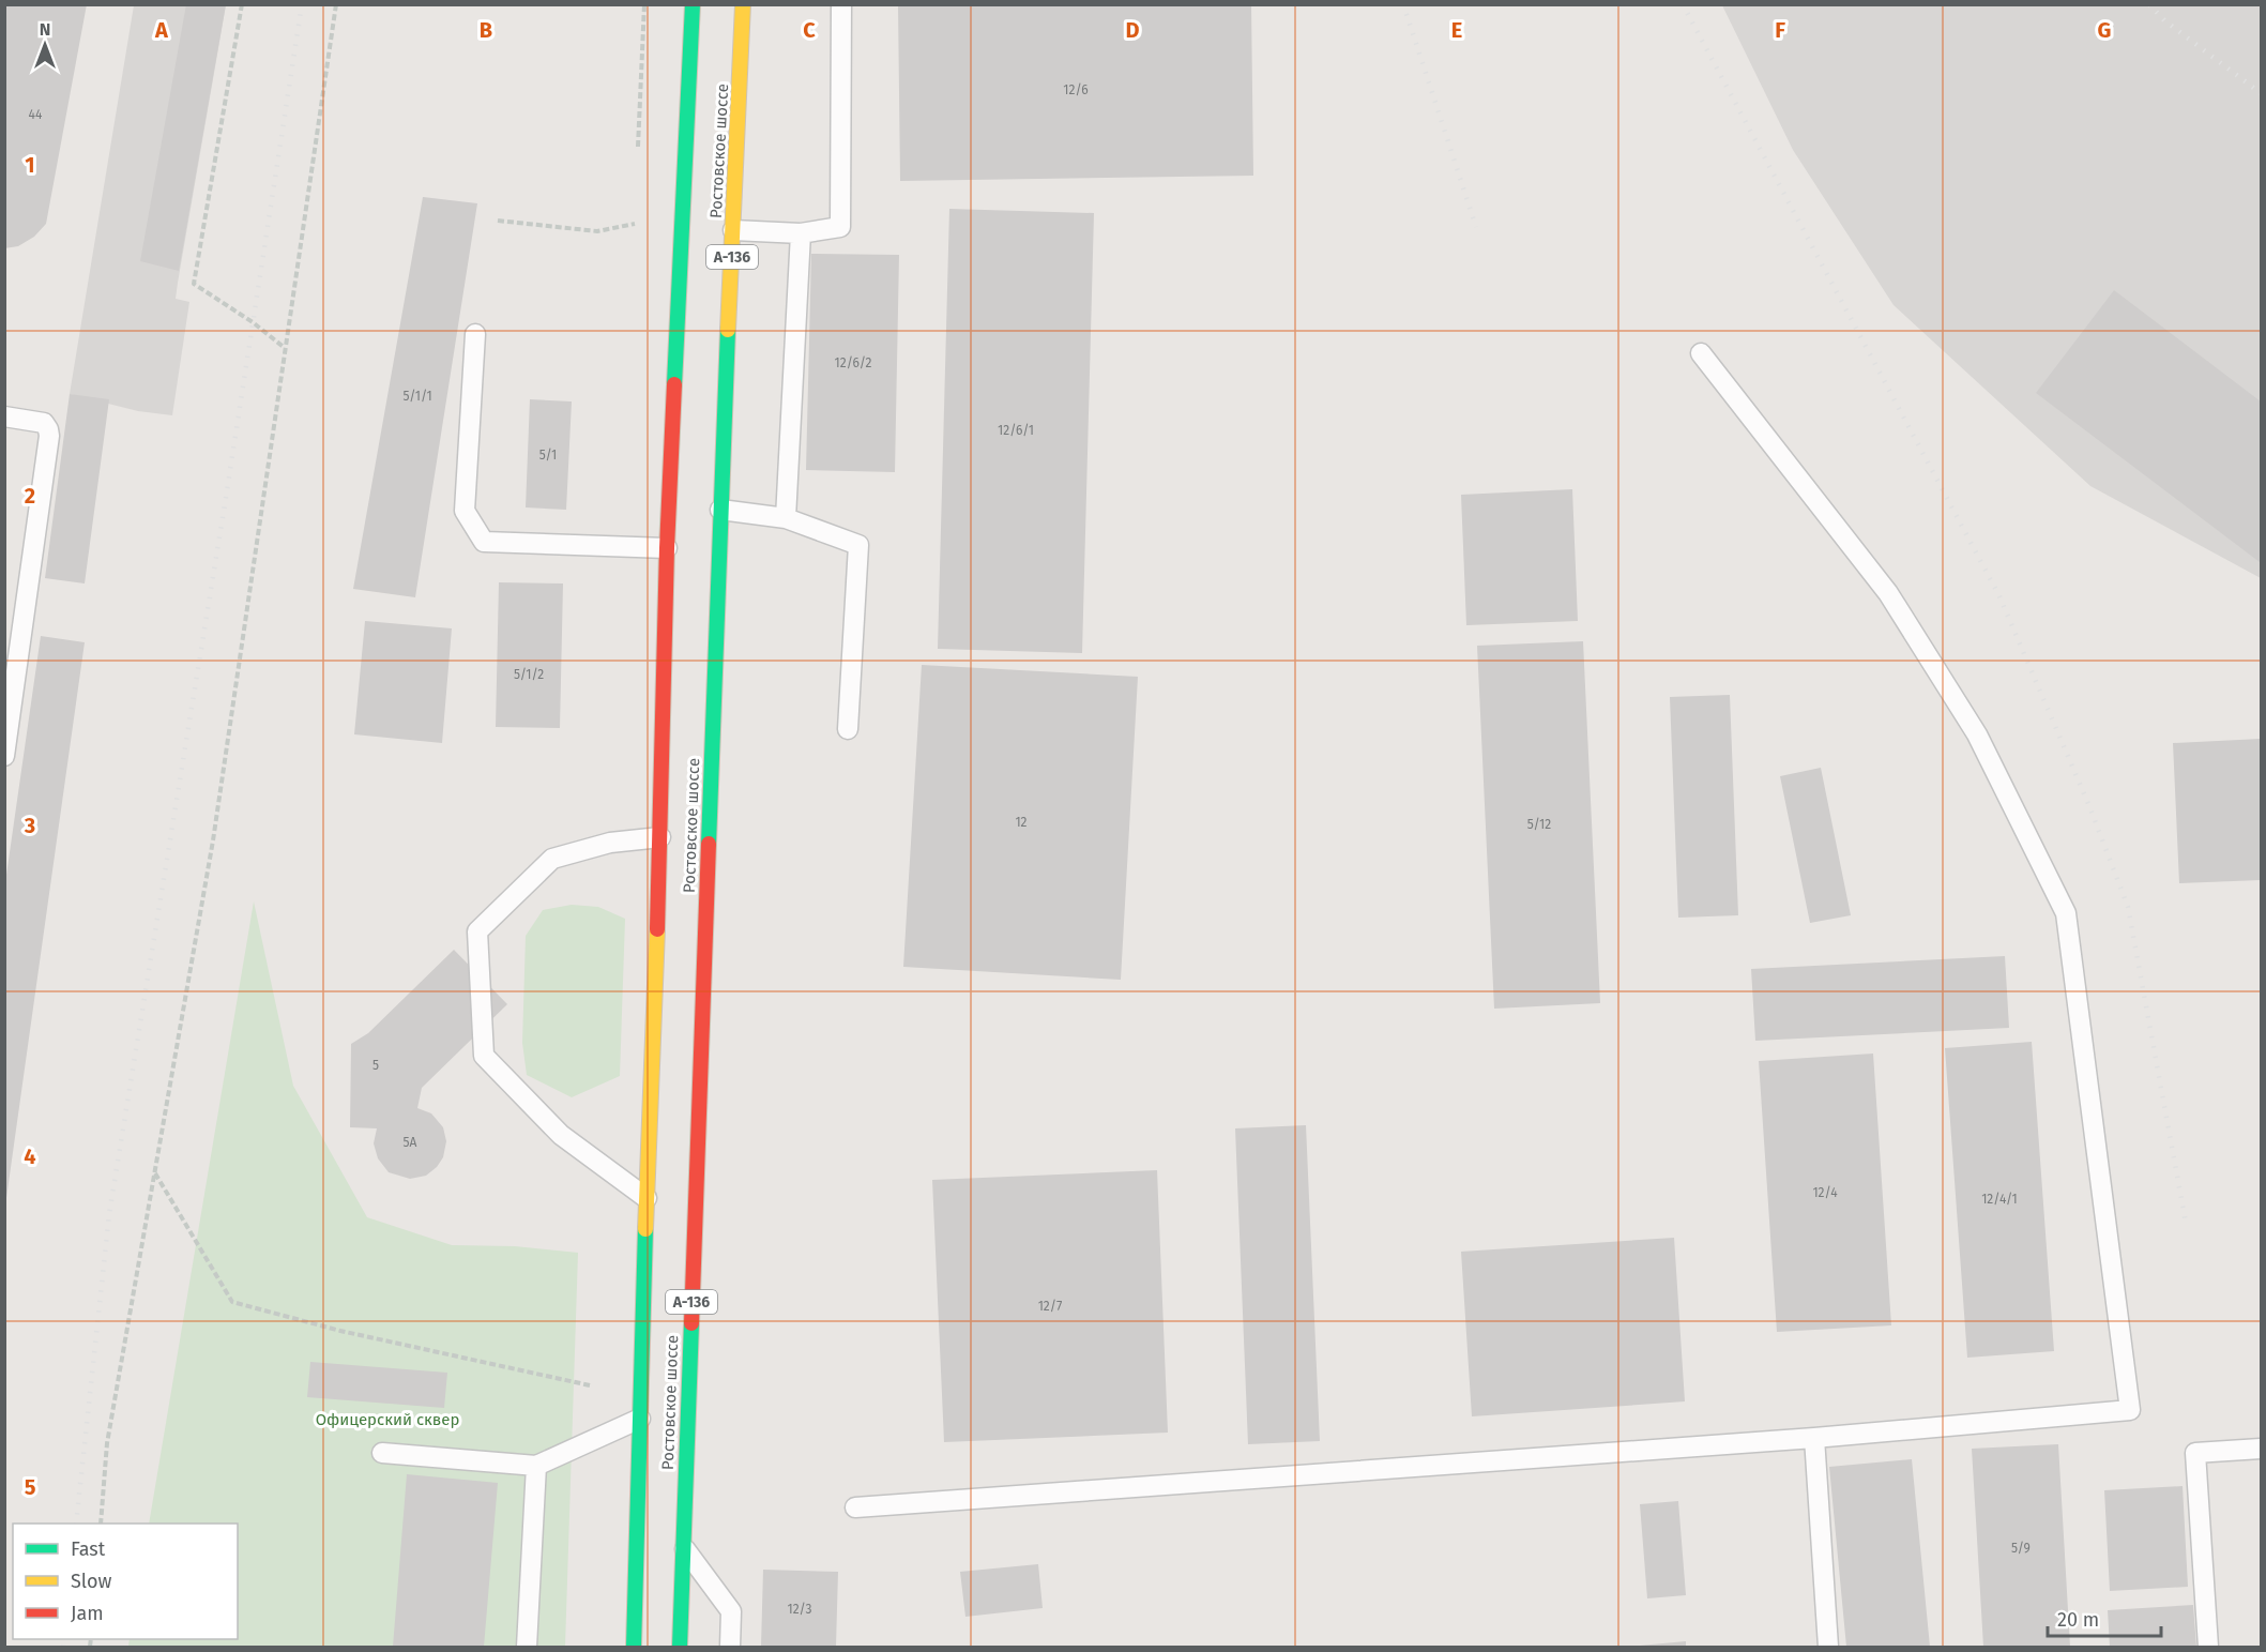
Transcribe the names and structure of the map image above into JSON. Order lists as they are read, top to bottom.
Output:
{
  "streets": {
    "main road": ["Ростовское шоссе", "А-136"]
  },
  "parks": ["Офицерский сквер"],
  "house_numbers": [
    "12/6",
    "44",
    "12/6/2",
    "5/1/1",
    "12/6/1",
    "5/1",
    "5/1/2",
    "12",
    "5/12",
    "5",
    "5А",
    "12/4",
    "12/4/1",
    "12/7",
    "5/9",
    "12/3"
  ],
  "legend": ["Fast", "Slow", "Jam"],
  "scale_bar": "20 m",
  "north": "top",
  "grid": {
    "columns": [
      "A",
      "B",
      "C",
      "D",
      "E",
      "F",
      "G"
    ],
    "rows": [
      "1",
      "2",
      "3",
      "4",
      "5"
    ]
  }
}
